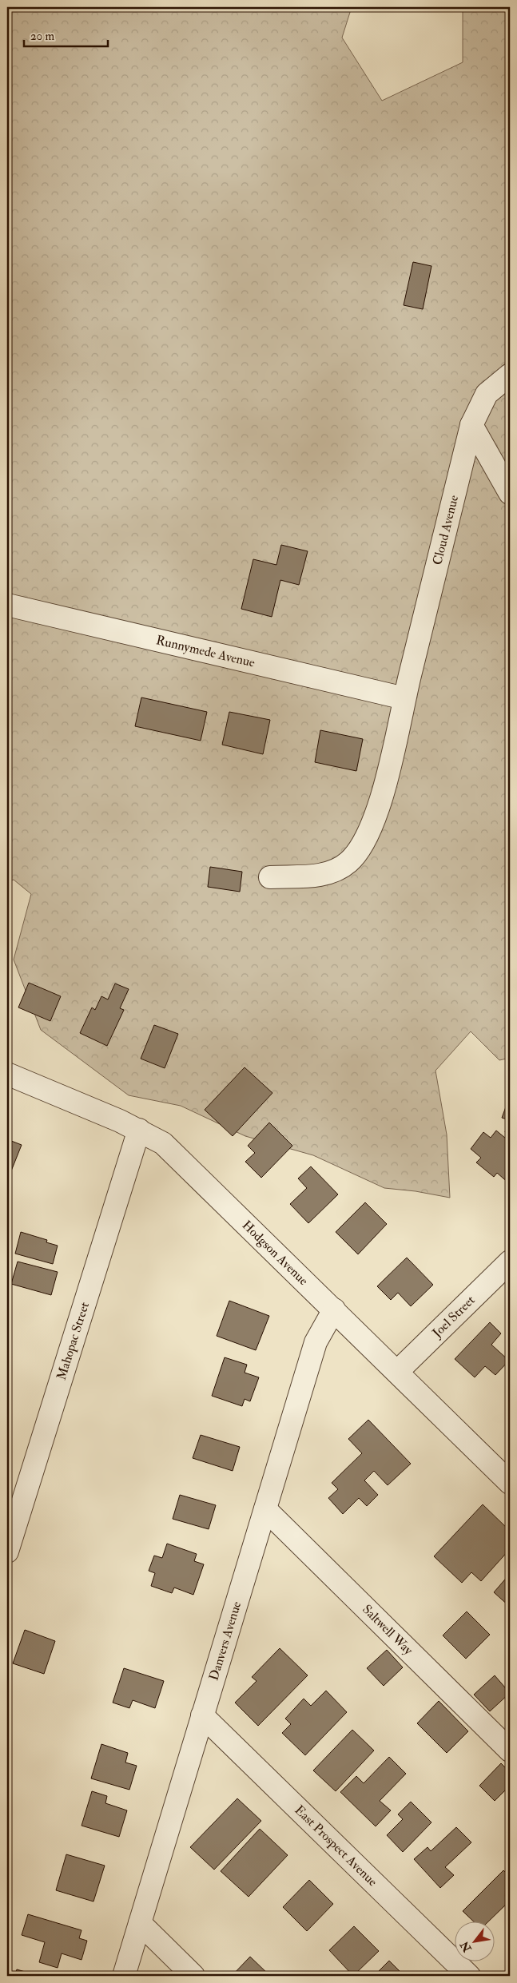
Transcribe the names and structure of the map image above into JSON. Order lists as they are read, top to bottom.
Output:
{
  "streets": {
    "street": [
      "Cloud Avenue",
      "Runnymede Avenue",
      "Hodgson Avenue",
      "Joel Street",
      "Mahopac Street",
      "Saltwell Way",
      "Danvers Avenue",
      "East Prospect Avenue"
    ]
  },
  "crossings": [
    ["Cloud Avenue", "Runnymede Avenue"],
    ["Hodgson Avenue", "Joel Street"],
    ["Hodgson Avenue", "Mahopac Street"],
    ["Hodgson Avenue", "Danvers Avenue"],
    ["Saltwell Way", "Danvers Avenue"],
    ["Danvers Avenue", "East Prospect Avenue"]
  ],
  "scale_bar": "20 m",
  "north": "bottom left"
}
